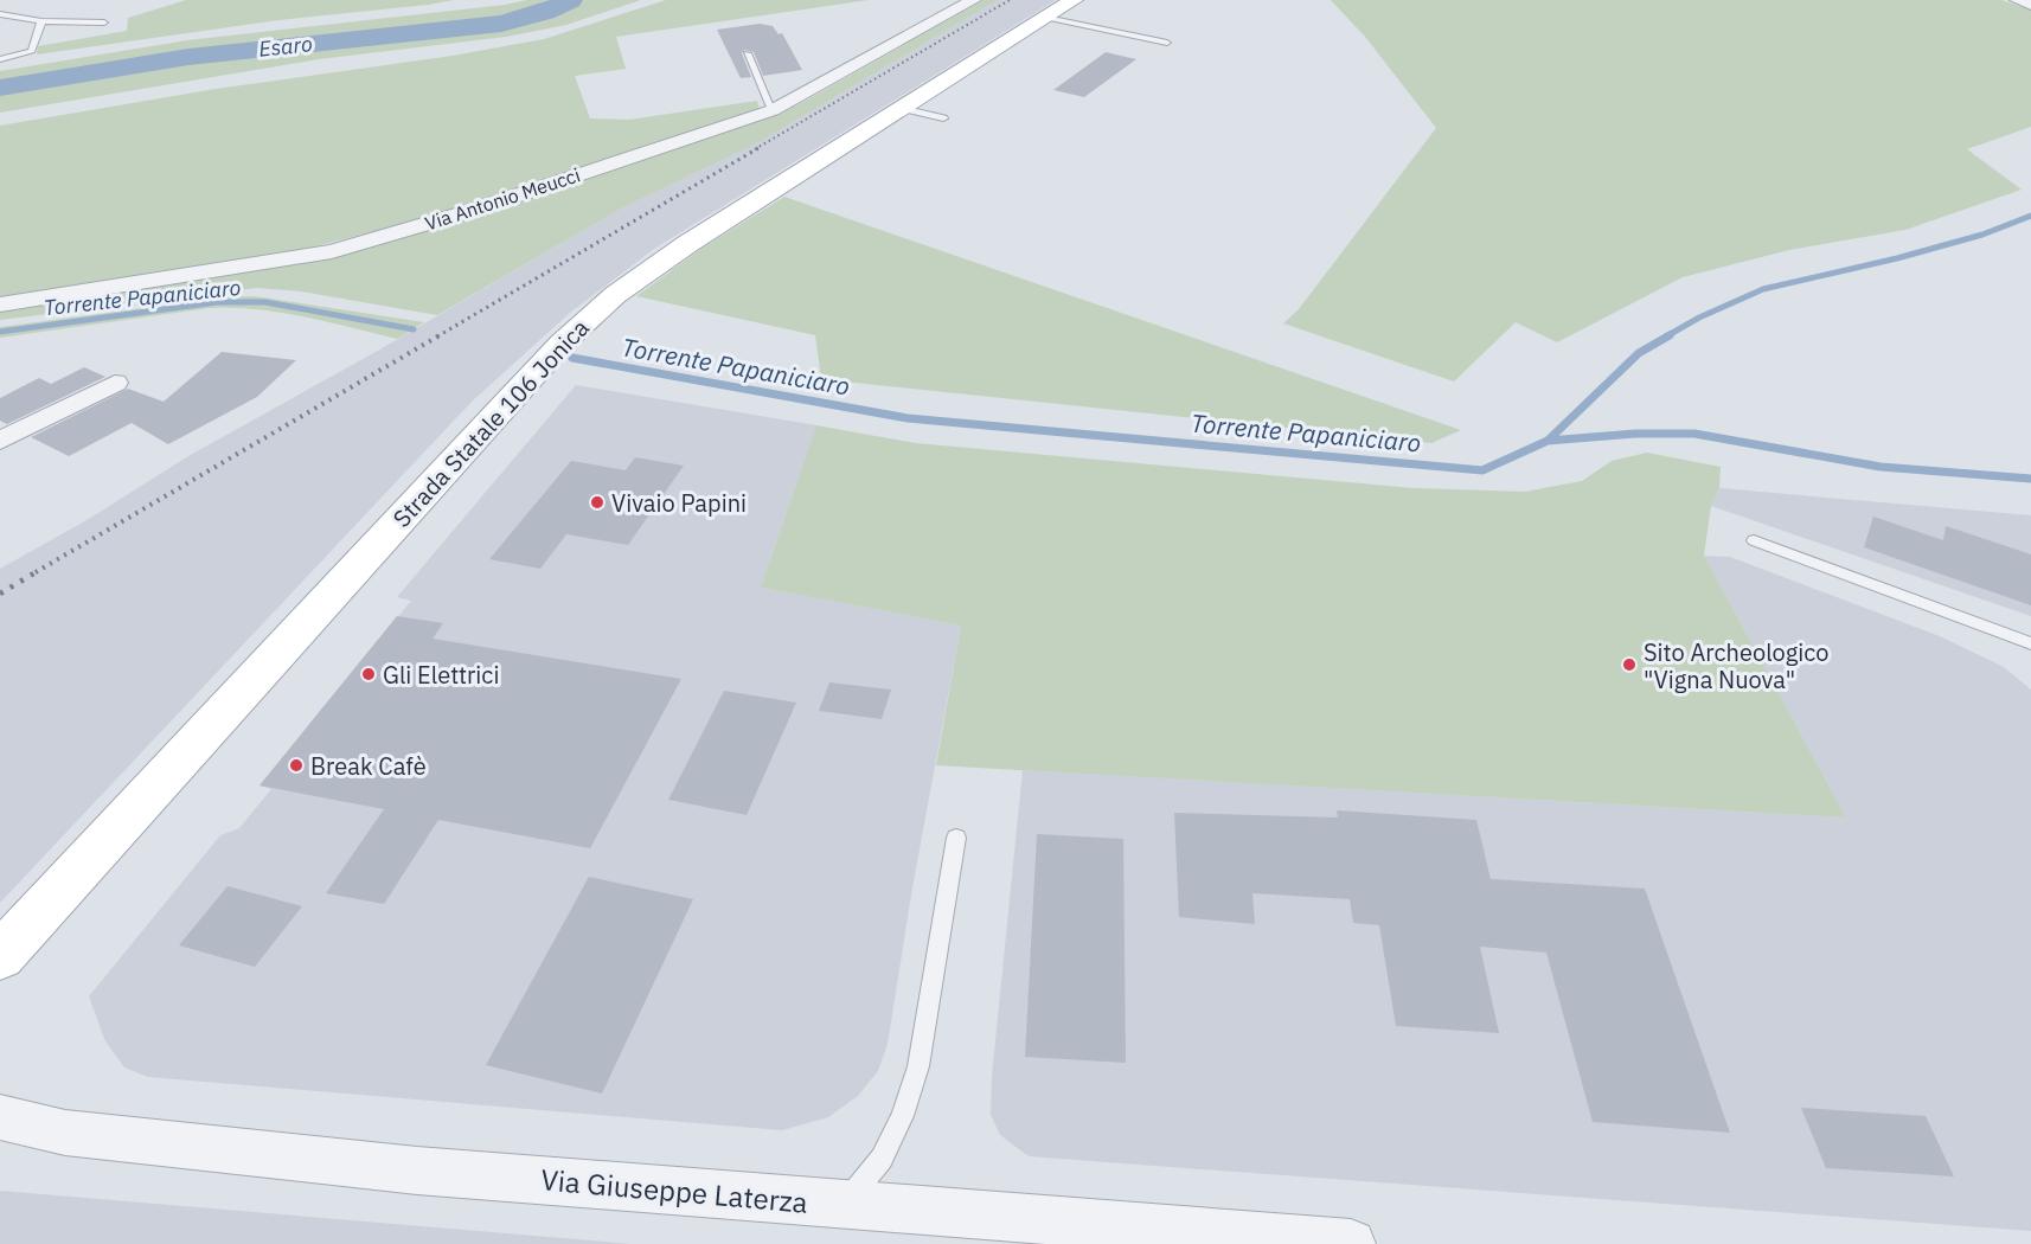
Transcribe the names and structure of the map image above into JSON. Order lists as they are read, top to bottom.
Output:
{
  "streets": {
    "main road": ["Strada Statale 106 Jonica"],
    "street": ["Via Antonio Meucci", "Via Giuseppe Laterza"]
  },
  "water": ["Esaro", "Torrente Papaniciaro"],
  "places": [
    "Vivaio Papini",
    "Sito Archeologico \"Vigna Nuova\"",
    "Gli Elettrici",
    "Break Cafè"
  ]
}
